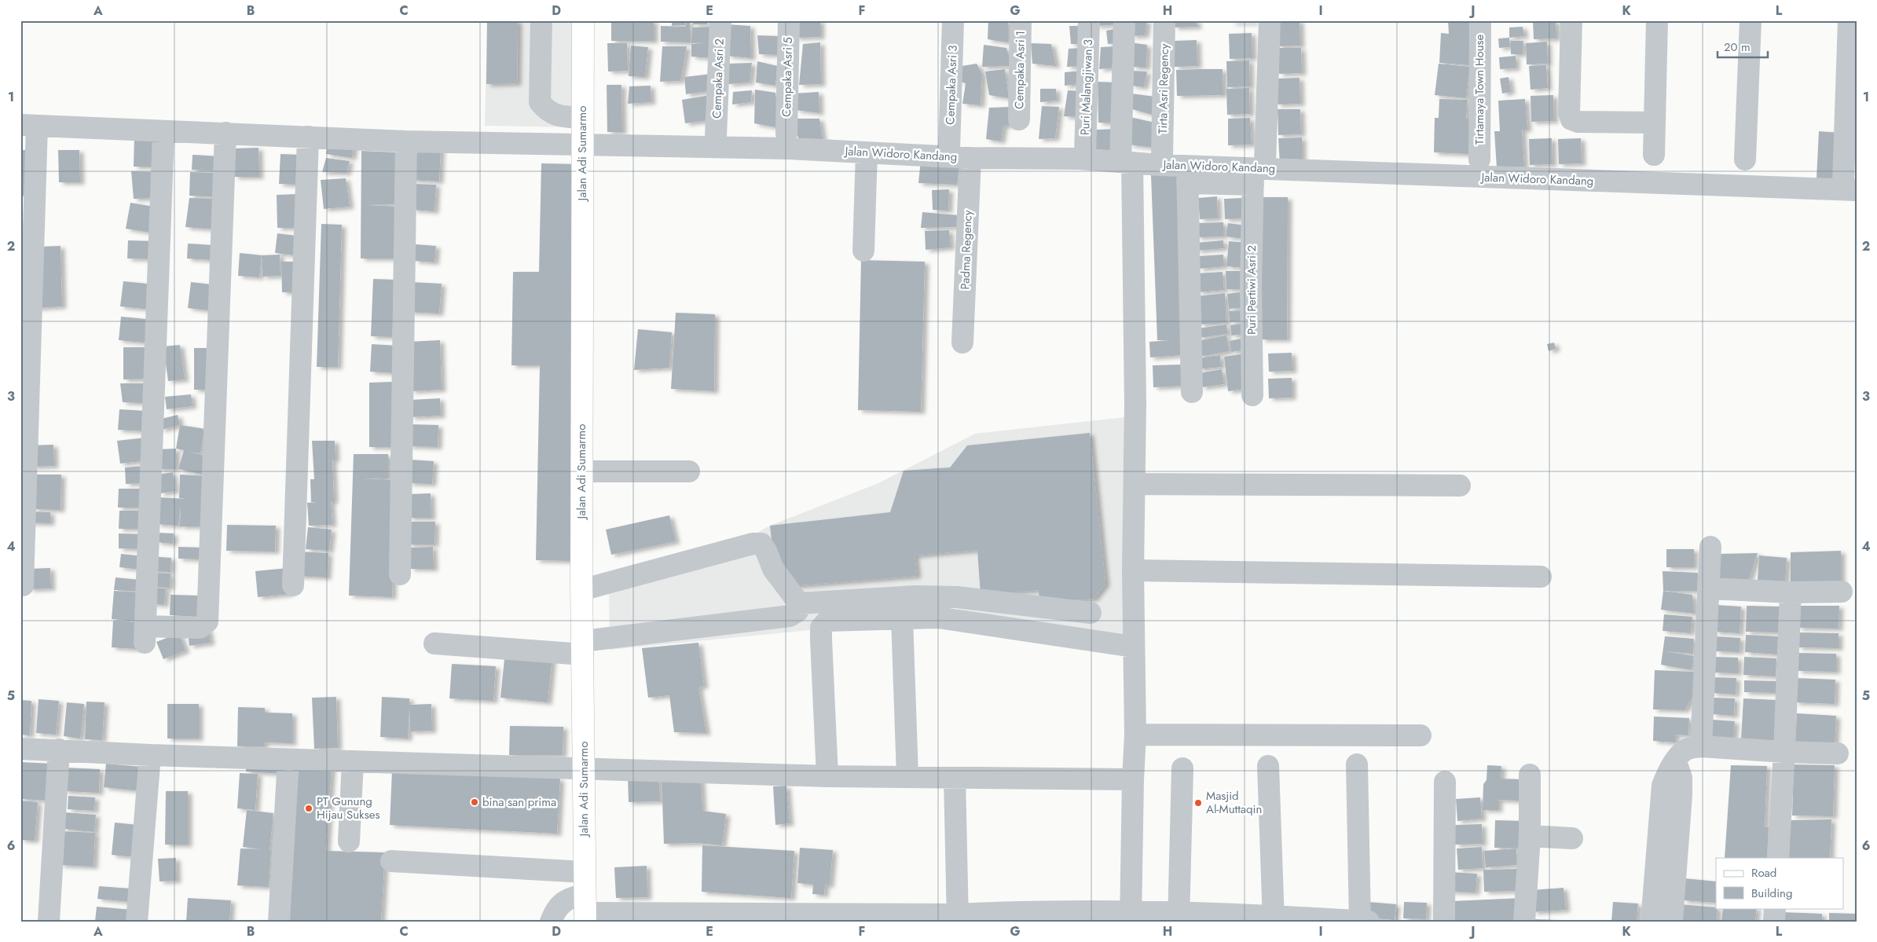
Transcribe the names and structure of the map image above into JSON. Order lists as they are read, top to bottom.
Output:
{
  "streets": {
    "main road": ["Jalan Adi Sumarmo"],
    "street": [
      "Cempaka Asri 1",
      "Cempaka Asri 5",
      "Cempaka Asri 2",
      "Cempaka Asri 3",
      "Puri Malangjiwan 3",
      "Tirta Asri Regency",
      "Tirtamaya Town House",
      "Jalan Widoro Kandang",
      "Padma Regency",
      "Puri Pertiwi Asri 2"
    ]
  },
  "crossings": [
    ["Jalan Adi Sumarmo", "Jalan Widoro Kandang"],
    ["Jalan Widoro Kandang", "Padma Regency"],
    ["Jalan Widoro Kandang", "Puri Pertiwi Asri 2"]
  ],
  "places": ["bina san prima", "Masjid Al-Muttaqin", "PT Gunung Hijau Sukses"],
  "legend": ["Road", "Building"],
  "scale_bar": "20 m",
  "grid": {
    "columns": [
      "A",
      "B",
      "C",
      "D",
      "E",
      "F",
      "G",
      "H",
      "I",
      "J",
      "K",
      "L"
    ],
    "rows": [
      "1",
      "2",
      "3",
      "4",
      "5",
      "6"
    ]
  }
}
